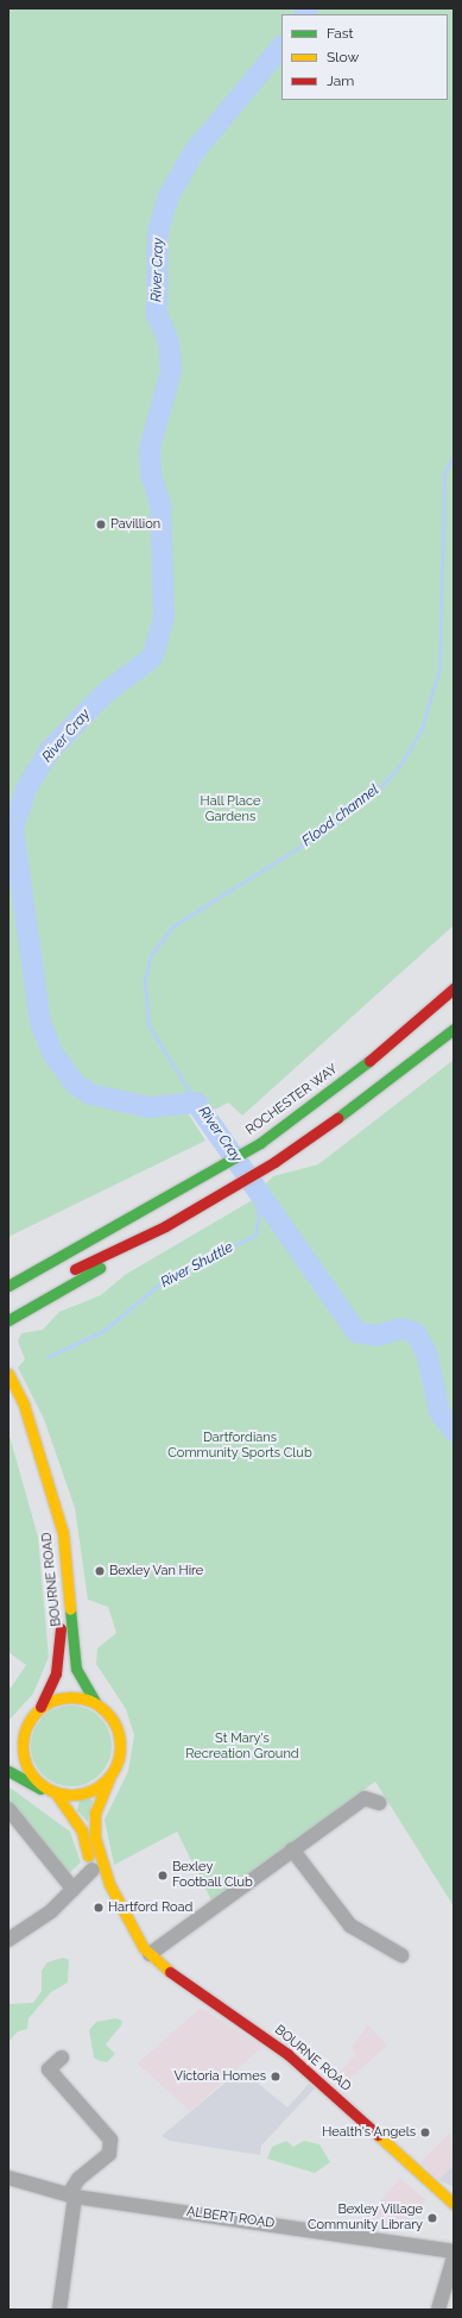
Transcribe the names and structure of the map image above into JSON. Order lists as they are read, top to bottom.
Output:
{
  "streets": {
    "main road": ["ROCHESTER WAY", "BOURNE ROAD"],
    "street": ["ALBERT ROAD"]
  },
  "water": ["River Cray", "Flood channel", "River Shuttle"],
  "parks": ["Hall Place Gardens", "Dartfordians Community Sports Club", "St Mary's Recreation Ground"],
  "places": [
    "Pavillion",
    "Bexley Van Hire",
    "Bexley Football Club",
    "Hartford Road",
    "Victoria Homes",
    "Health's Angels",
    "Bexley Village Community Library"
  ],
  "legend": ["Fast", "Slow", "Jam"]
}
